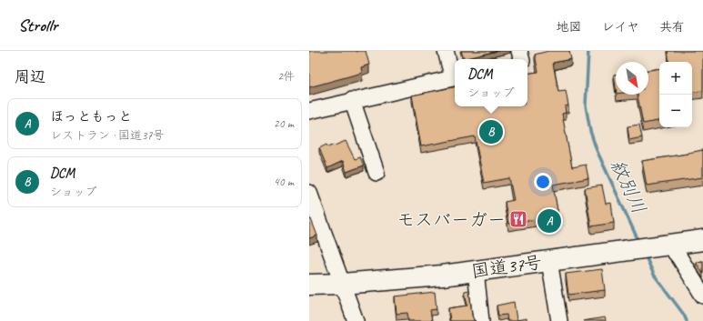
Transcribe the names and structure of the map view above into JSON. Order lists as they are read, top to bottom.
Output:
{
  "streets": {
    "highway": ["国道37号"]
  },
  "water": ["紋別川"],
  "places": {
    "restaurant": ["モスバーガー"]
  },
  "north": "bottom right",
  "page": {
    "header": "Strollr",
    "nav": ["地図", "レイヤ", "共有"],
    "heading": ["周辺", "2件"],
    "popup": ["DCM", "ショップ"],
    "map_buttons": ["+", "−"],
    "list": [
      {
        "mark": "A",
        "name": "ほっともっと",
        "note": "レストラン · 国道37号",
        "value": "20 m"
      },
      {
        "mark": "B",
        "name": "DCM",
        "note": "ショップ",
        "value": "40 m"
      }
    ],
    "pins": ["B", "A"]
  }
}
